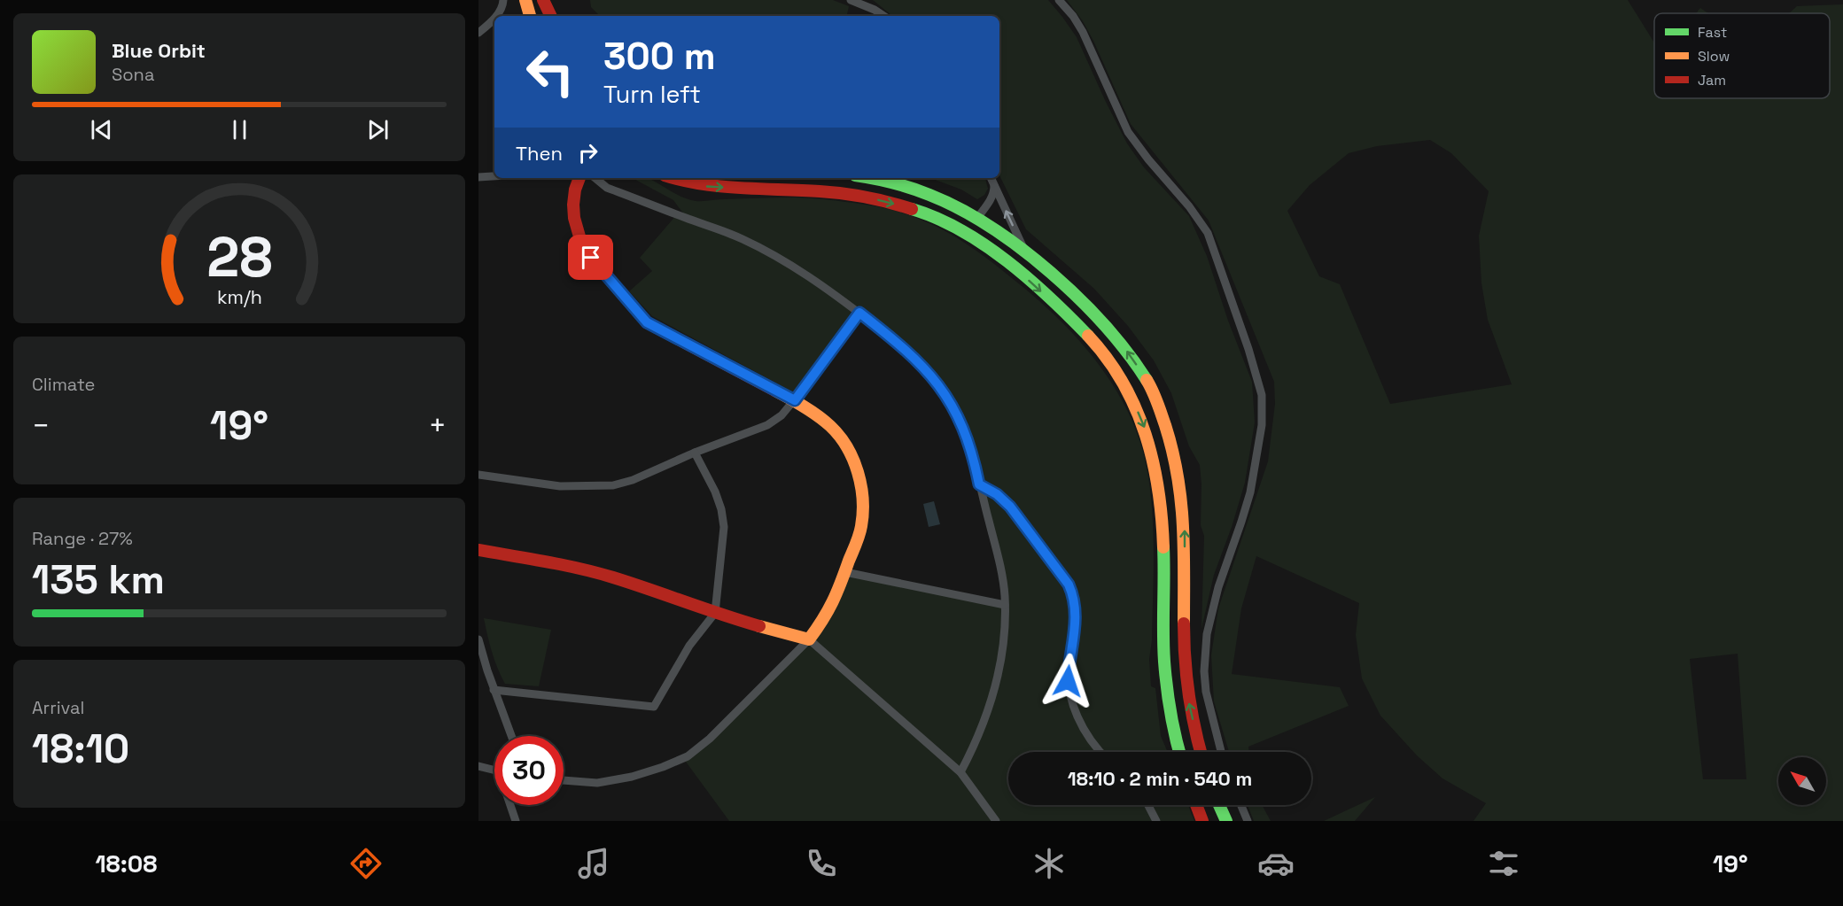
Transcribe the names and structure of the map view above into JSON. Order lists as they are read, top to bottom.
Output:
{
  "legend": ["Fast", "Slow", "Jam"],
  "north": "top left",
  "page": {
    "turn": ["300 m", "Turn left"],
    "song": ["Blue Orbit", "Sona"],
    "then": "Then",
    "tile": [
      "Climate",
      ["Range · 27%", "135 km"],
      ["Arrival", "18:10"]
    ],
    "heat": ["−", "19°", "+"],
    "limit": "30",
    "trip": "18:10 · 2 min · 540 m",
    "tabs": ["18:08", "19°"],
    "gauge": ["28", "km/h"]
  }
}
